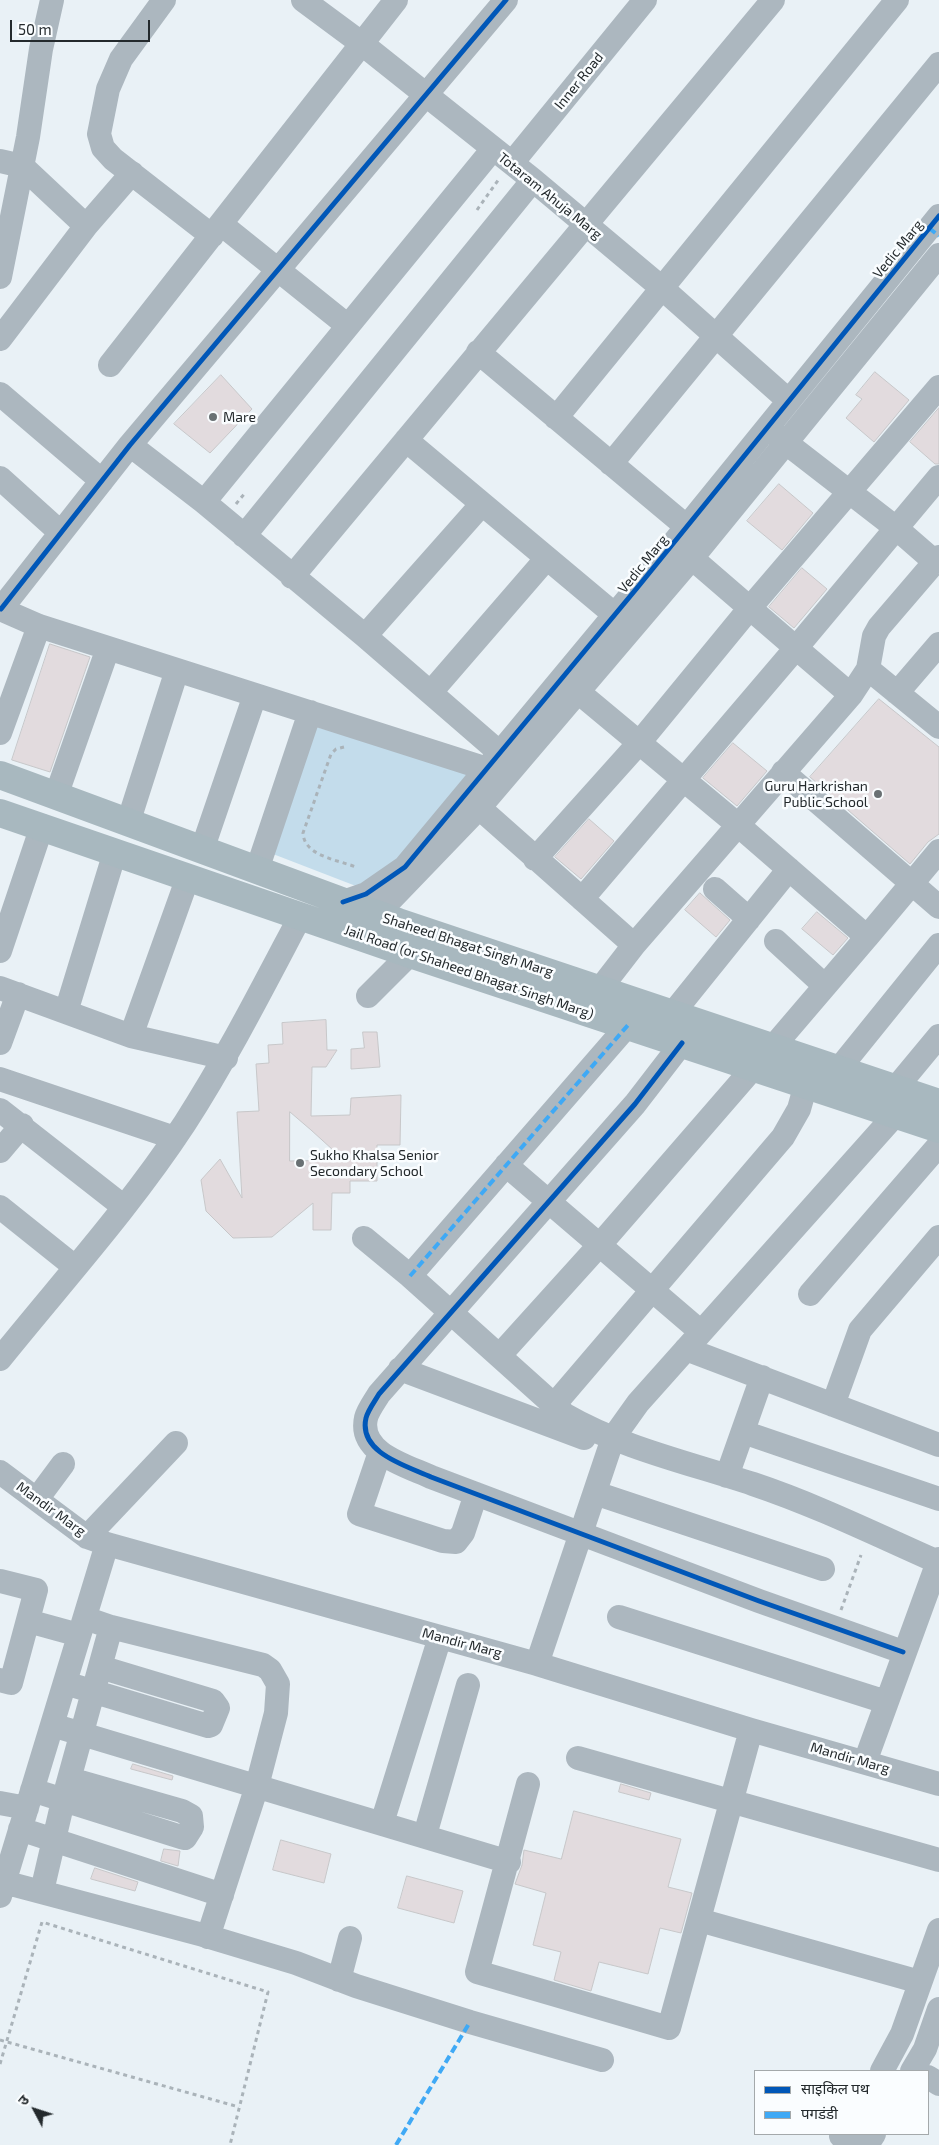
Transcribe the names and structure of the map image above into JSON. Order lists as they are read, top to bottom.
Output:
{
  "streets": {
    "main road": ["Shaheed Bhagat Singh Marg", "Jail Road (or Shaheed Bhagat Singh Marg)"],
    "street": [
      "Inner Road",
      "Totaram Ahuja Marg",
      "Vedic Marg",
      "Mandir Marg"
    ]
  },
  "crossings": [
    ["Inner Road", "Totaram Ahuja Marg"],
    ["Totaram Ahuja Marg", "Vedic Marg"],
    ["Vedic Marg", "Shaheed Bhagat Singh Marg"],
    ["Shaheed Bhagat Singh Marg", "Jail Road (or Shaheed Bhagat Singh Marg)"]
  ],
  "places": ["Mare", "Guru Harkrishan Public School", "Sukho Khalsa Senior Secondary School"],
  "legend": ["साइकिल पथ", "पगडंडी"],
  "scale_bar": "50 m",
  "north": "top left"
}
